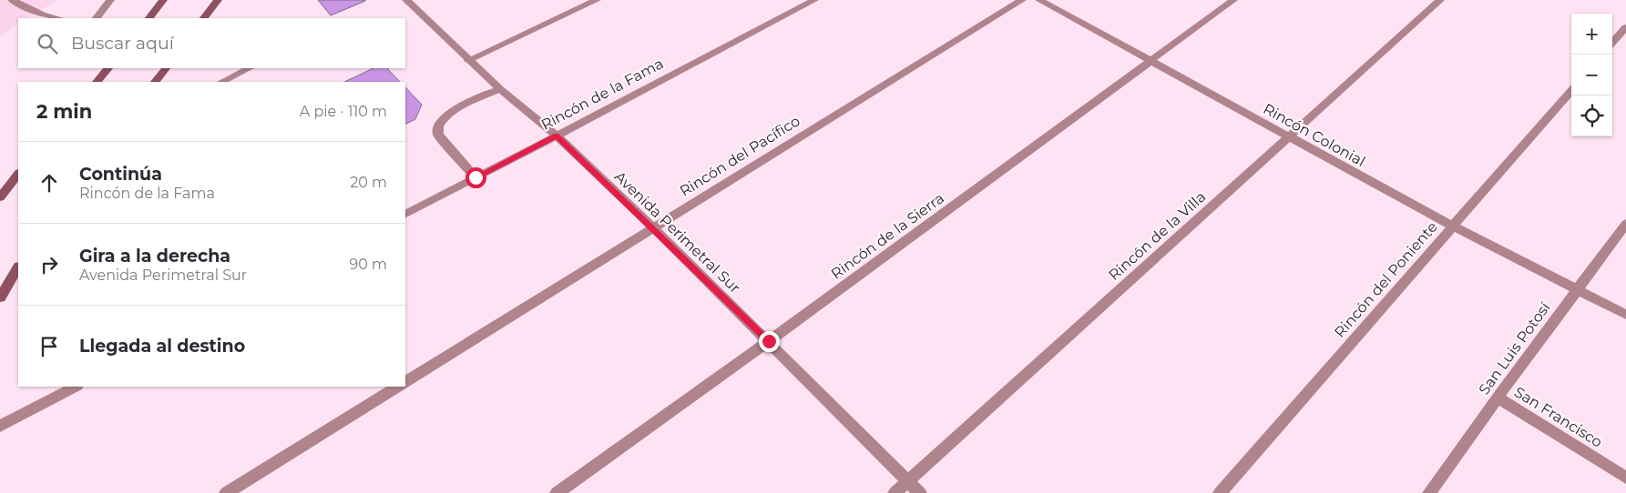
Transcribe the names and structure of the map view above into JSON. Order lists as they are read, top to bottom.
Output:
{
  "streets": {
    "street": [
      "Rincón de la Fama",
      "Rincón Colonial",
      "Rincón del Pacífico",
      "Avenida Perimetral Sur",
      "Rincón de la Sierra",
      "Rincón de la Villa",
      "Rincón del Poniente",
      "San Luis Potosí",
      "San Francisco"
    ]
  },
  "crossings": [
    ["Rincón de la Fama", "Avenida Perimetral Sur"],
    ["Rincón Colonial", "Rincón de la Sierra"],
    ["Rincón Colonial", "Rincón de la Villa"],
    ["Rincón Colonial", "Rincón del Poniente"],
    ["Rincón Colonial", "San Luis Potosí"],
    ["Rincón del Pacífico", "Avenida Perimetral Sur"],
    ["Avenida Perimetral Sur", "Rincón de la Sierra"],
    ["Avenida Perimetral Sur", "Rincón de la Villa"],
    ["San Luis Potosí", "San Francisco"]
  ],
  "page": {
    "map_buttons": ["+", "−"],
    "search": "Buscar aquí",
    "heading": ["2 min", "A pie · 110 m"],
    "list": [
      ["Continúa", "Rincón de la Fama", "20 m"],
      ["Gira a la derecha", "Avenida Perimetral Sur", "90 m"],
      "Llegada al destino"
    ]
  }
}
